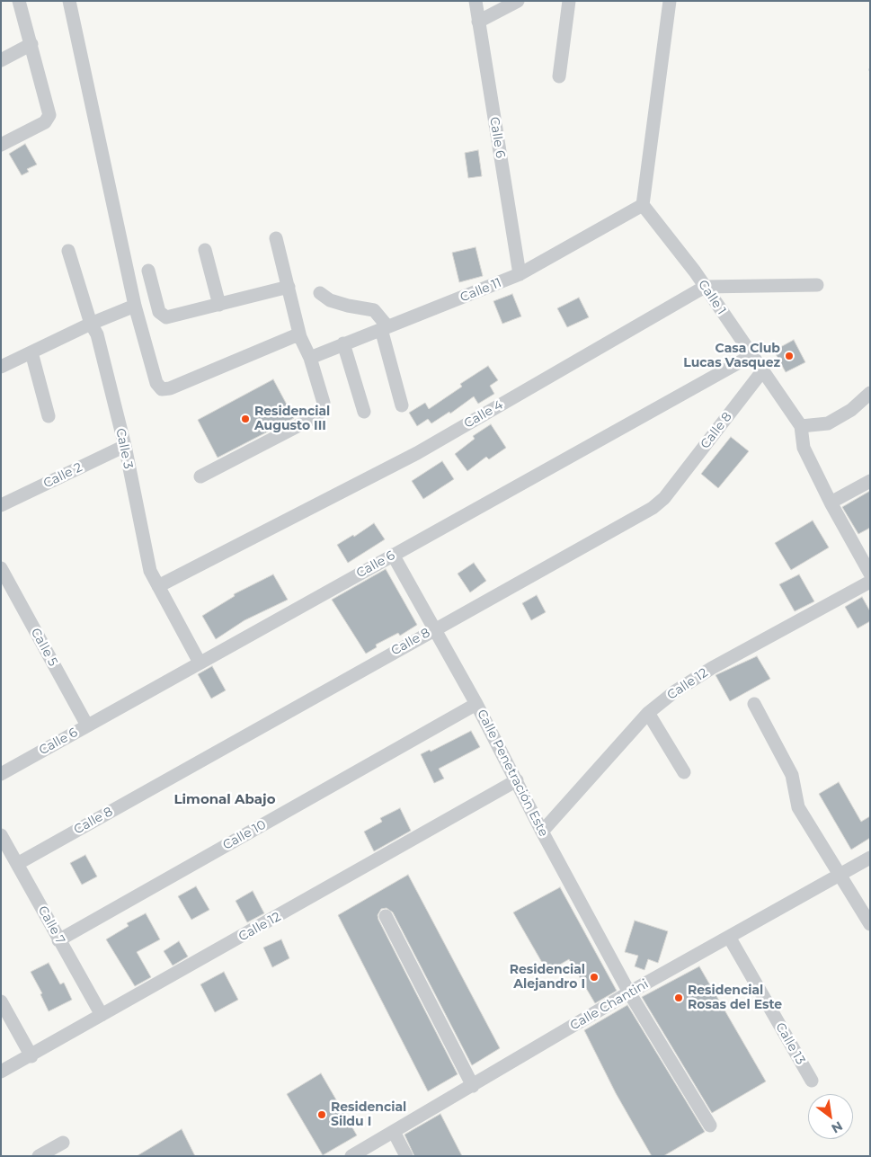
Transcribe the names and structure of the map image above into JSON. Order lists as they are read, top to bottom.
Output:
{
  "streets": {
    "street": [
      "Calle 6",
      "Calle 11",
      "Calle 1",
      "Calle 4",
      "Calle 8",
      "Calle 3",
      "Calle 2",
      "Calle 5",
      "Calle 12",
      "Calle Penetración Este",
      "Calle 10",
      "Calle 7",
      "Calle Chantini",
      "Calle 13"
    ]
  },
  "crossings": [
    ["Calle 6", "Calle 11"],
    ["Calle 6", "Calle 1"],
    ["Calle 6", "Calle 3"],
    ["Calle 6", "Calle 5"],
    ["Calle 6", "Calle Penetración Este"],
    ["Calle 11", "Calle 1"],
    ["Calle 1", "Calle 4"],
    ["Calle 1", "Calle 8"],
    ["Calle 4", "Calle 3"],
    ["Calle 8", "Calle Penetración Este"],
    ["Calle 8", "Calle 7"],
    ["Calle 3", "Calle 2"],
    ["Calle 12", "Calle Penetración Este"],
    ["Calle 12", "Calle 7"],
    ["Calle Penetración Este", "Calle 10"],
    ["Calle Penetración Este", "Calle Chantini"],
    ["Calle 10", "Calle 7"],
    ["Calle Chantini", "Calle 13"]
  ],
  "districts": ["Limonal Abajo"],
  "places": [
    "Casa Club Lucas Vasquez",
    "Residencial Augusto III",
    "Residencial Alejandro I",
    "Residencial Rosas del Este",
    "Residencial Sildu I"
  ],
  "north": "bottom right"
}
